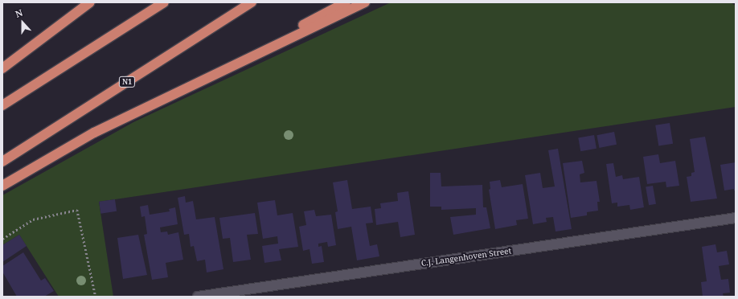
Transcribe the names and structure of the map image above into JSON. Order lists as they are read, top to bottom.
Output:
{
  "streets": {
    "highway": ["N1"],
    "street": ["C.J. Langenhoven Street"]
  },
  "north": "top"
}
